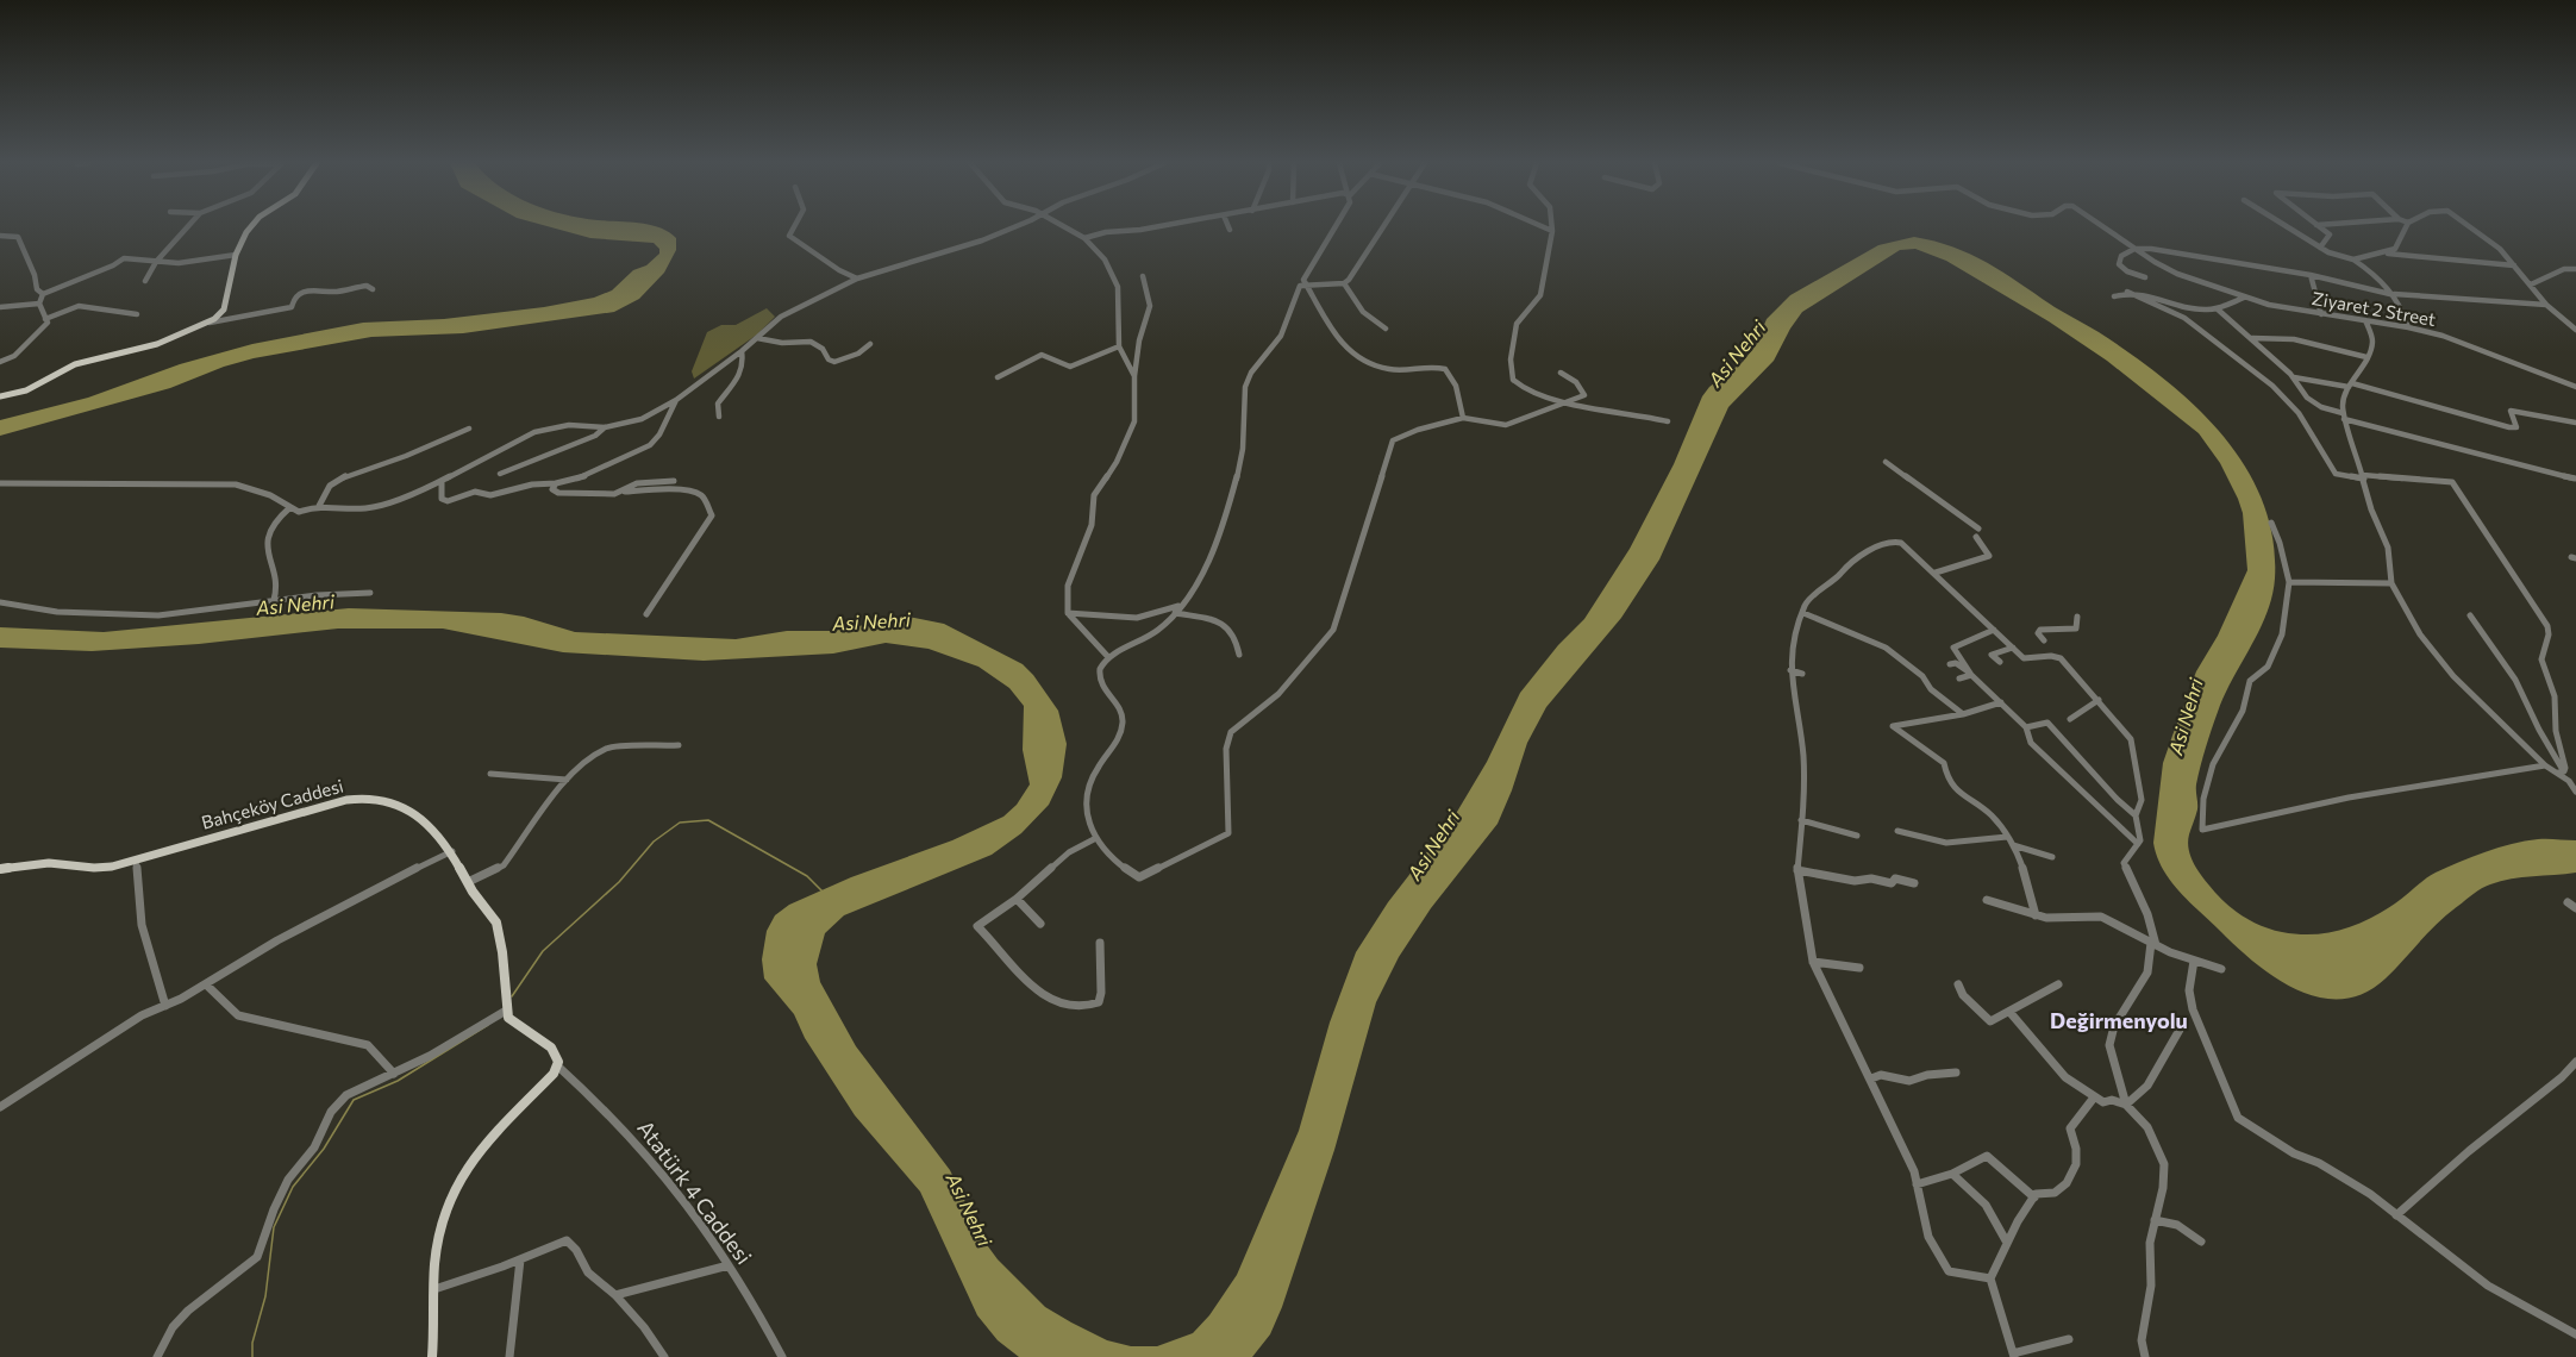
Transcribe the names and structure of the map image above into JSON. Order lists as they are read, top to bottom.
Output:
{
  "streets": {
    "main road": ["Bahçeköy Caddesi"],
    "street": ["Ziyaret 2 Street", "Atatürk 4 Caddesi"]
  },
  "districts": ["Değirmenyolu"],
  "water": ["Asi Nehri"]
}
